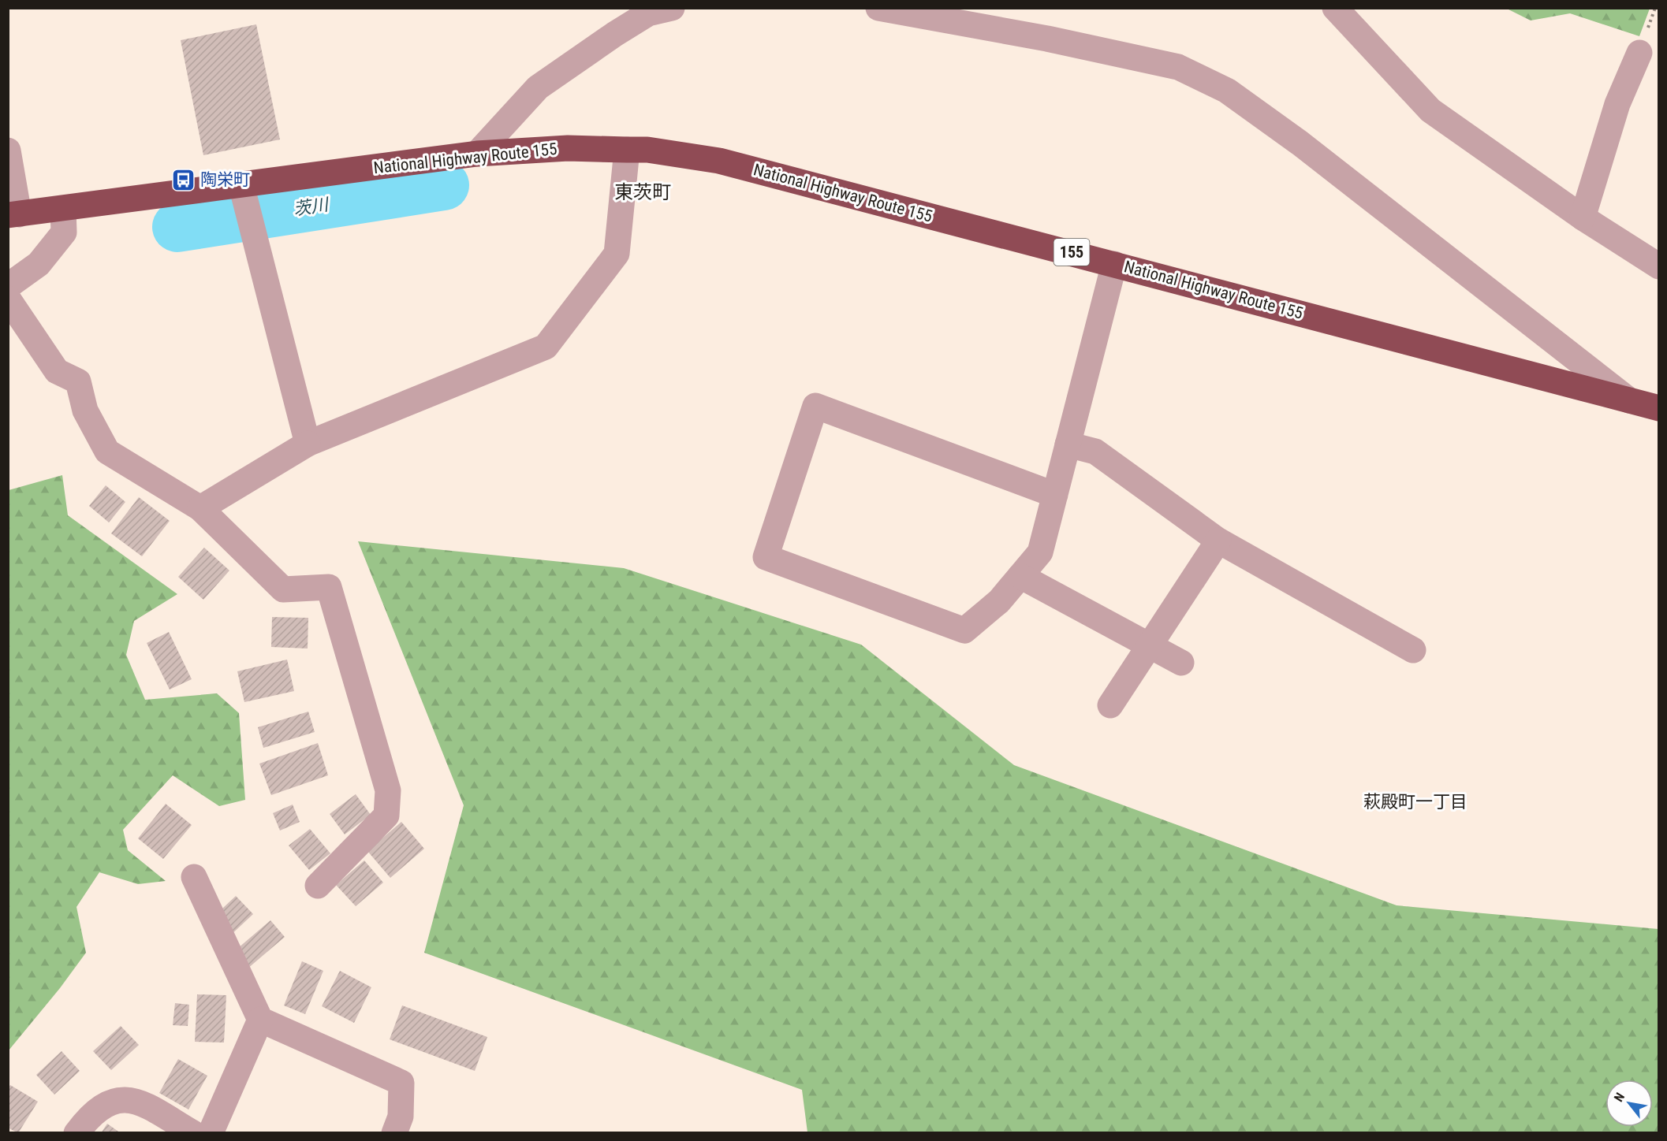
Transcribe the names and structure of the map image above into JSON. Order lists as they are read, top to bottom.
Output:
{
  "streets": {
    "highway": ["National Highway Route 155", "155"]
  },
  "districts": ["東茨町", "萩殿町一丁目"],
  "water": ["茨川"],
  "places": {
    "bus stop": ["陶栄町"]
  },
  "north": "top left"
}
